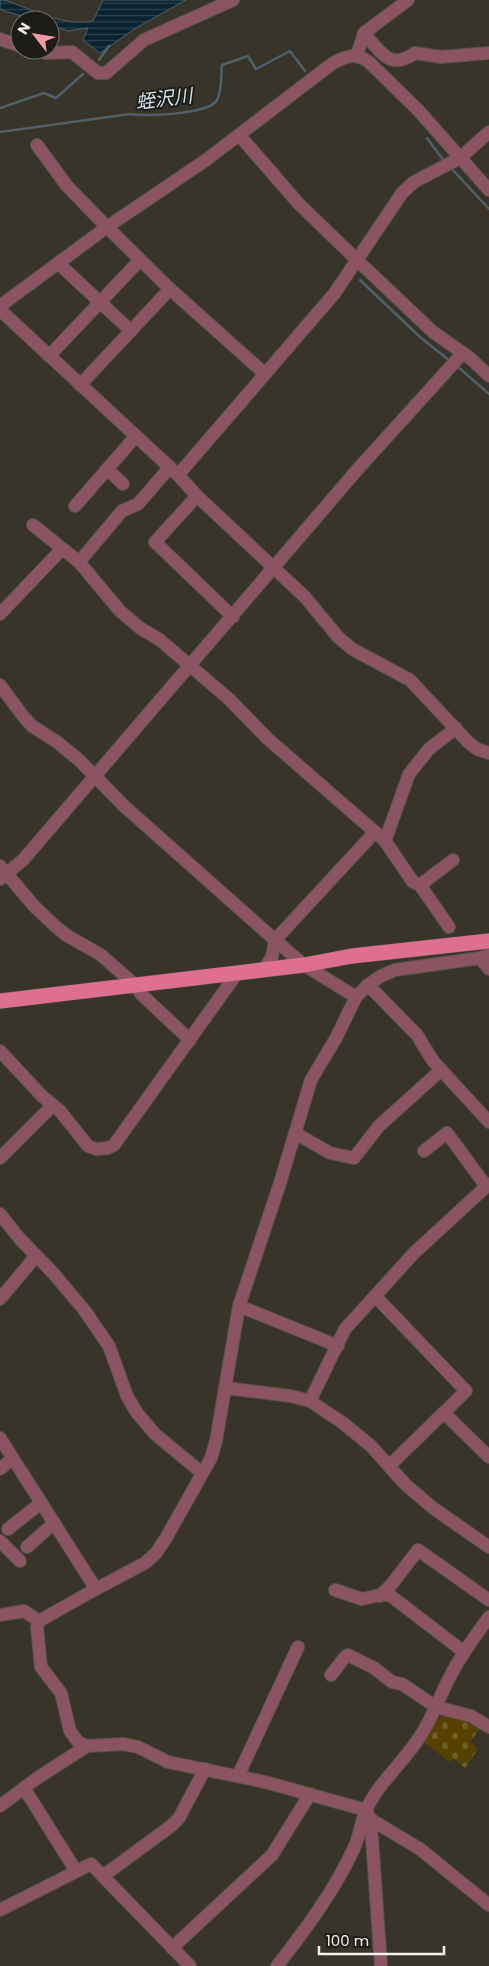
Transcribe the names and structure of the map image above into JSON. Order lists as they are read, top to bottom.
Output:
{
  "water": ["蛭沢川"],
  "scale_bar": "100 m",
  "north": "top left"
}
